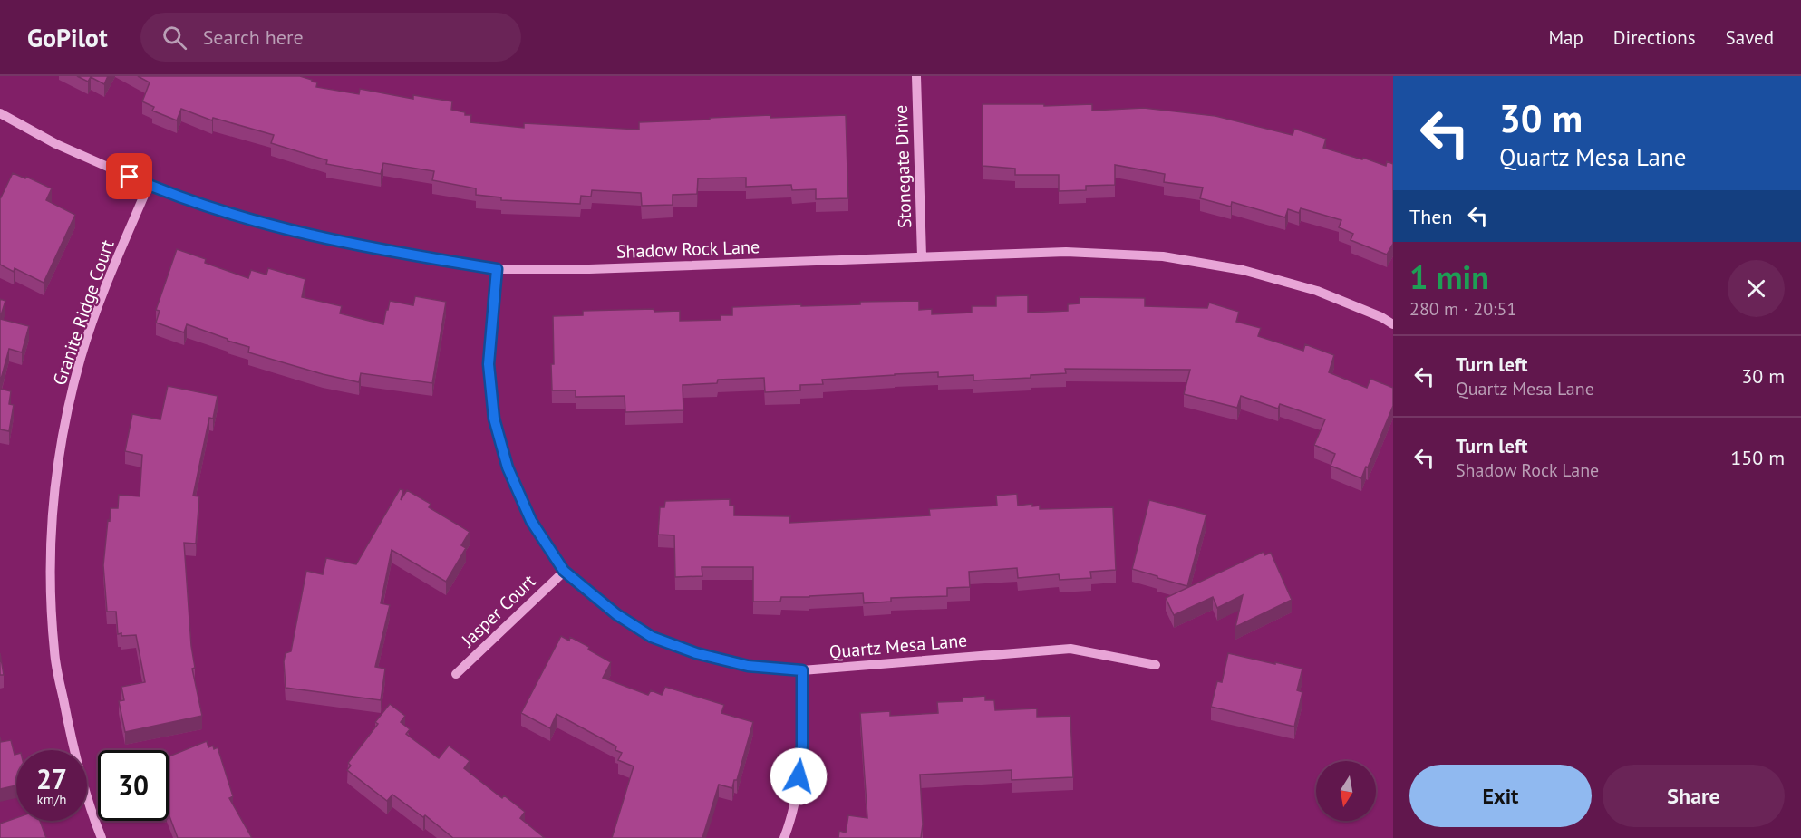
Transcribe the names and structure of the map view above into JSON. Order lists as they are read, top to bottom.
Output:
{
  "streets": {
    "street": [
      "Stonegate Drive",
      "Shadow Rock Lane",
      "Granite Ridge Court",
      "Jasper Court",
      "Quartz Mesa Lane"
    ]
  },
  "crossings": [
    ["Stonegate Drive", "Shadow Rock Lane"],
    ["Shadow Rock Lane", "Granite Ridge Court"],
    ["Shadow Rock Lane", "Quartz Mesa Lane"],
    ["Jasper Court", "Quartz Mesa Lane"]
  ],
  "north": "bottom",
  "page": {
    "header": "GoPilot",
    "search": "Search here",
    "nav": ["Map", "Directions", "Saved"],
    "turn": ["30 m", "Quartz Mesa Lane"],
    "then": "Then",
    "heading": ["1 min", "280 m · 20:51"],
    "list": [
      {
        "name": "Turn left",
        "note": "Quartz Mesa Lane",
        "value": "30 m"
      },
      {
        "name": "Turn left",
        "note": "Shadow Rock Lane",
        "value": "150 m"
      }
    ],
    "speed": "27 km/h",
    "limit": "30",
    "buttons": ["Exit", "Share"]
  }
}
